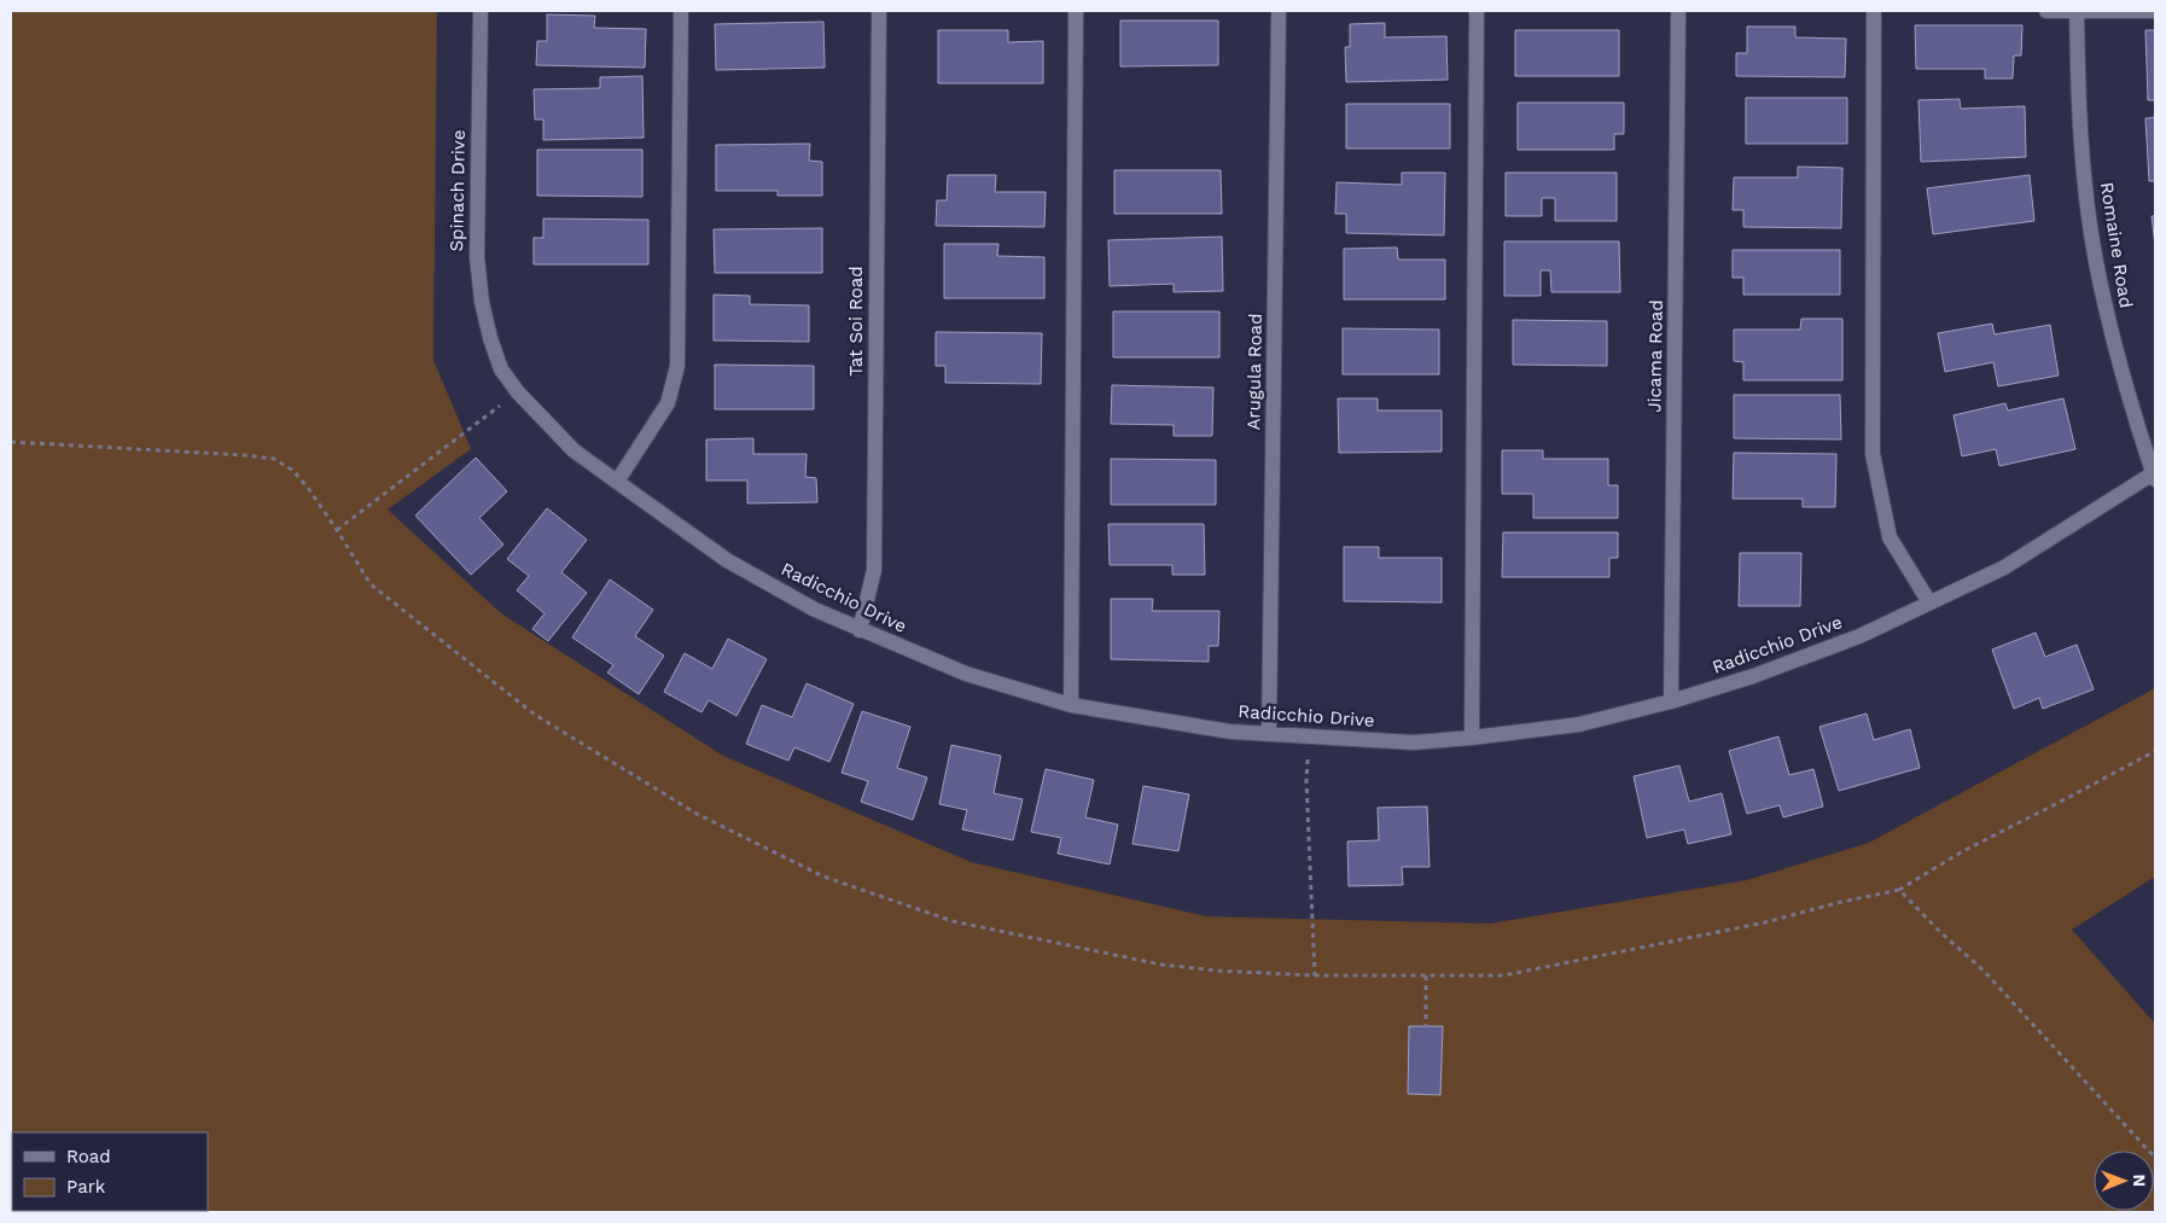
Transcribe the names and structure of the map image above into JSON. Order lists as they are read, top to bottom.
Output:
{
  "streets": {
    "street": [
      "Spinach Drive",
      "Romaine Road",
      "Tat Soi Road",
      "Jicama Road",
      "Arugula Road",
      "Radicchio Drive"
    ]
  },
  "crossings": [
    ["Spinach Drive", "Radicchio Drive"],
    ["Romaine Road", "Radicchio Drive"],
    ["Tat Soi Road", "Radicchio Drive"],
    ["Jicama Road", "Radicchio Drive"],
    ["Arugula Road", "Radicchio Drive"]
  ],
  "legend": ["Road", "Park"],
  "north": "right"
}
